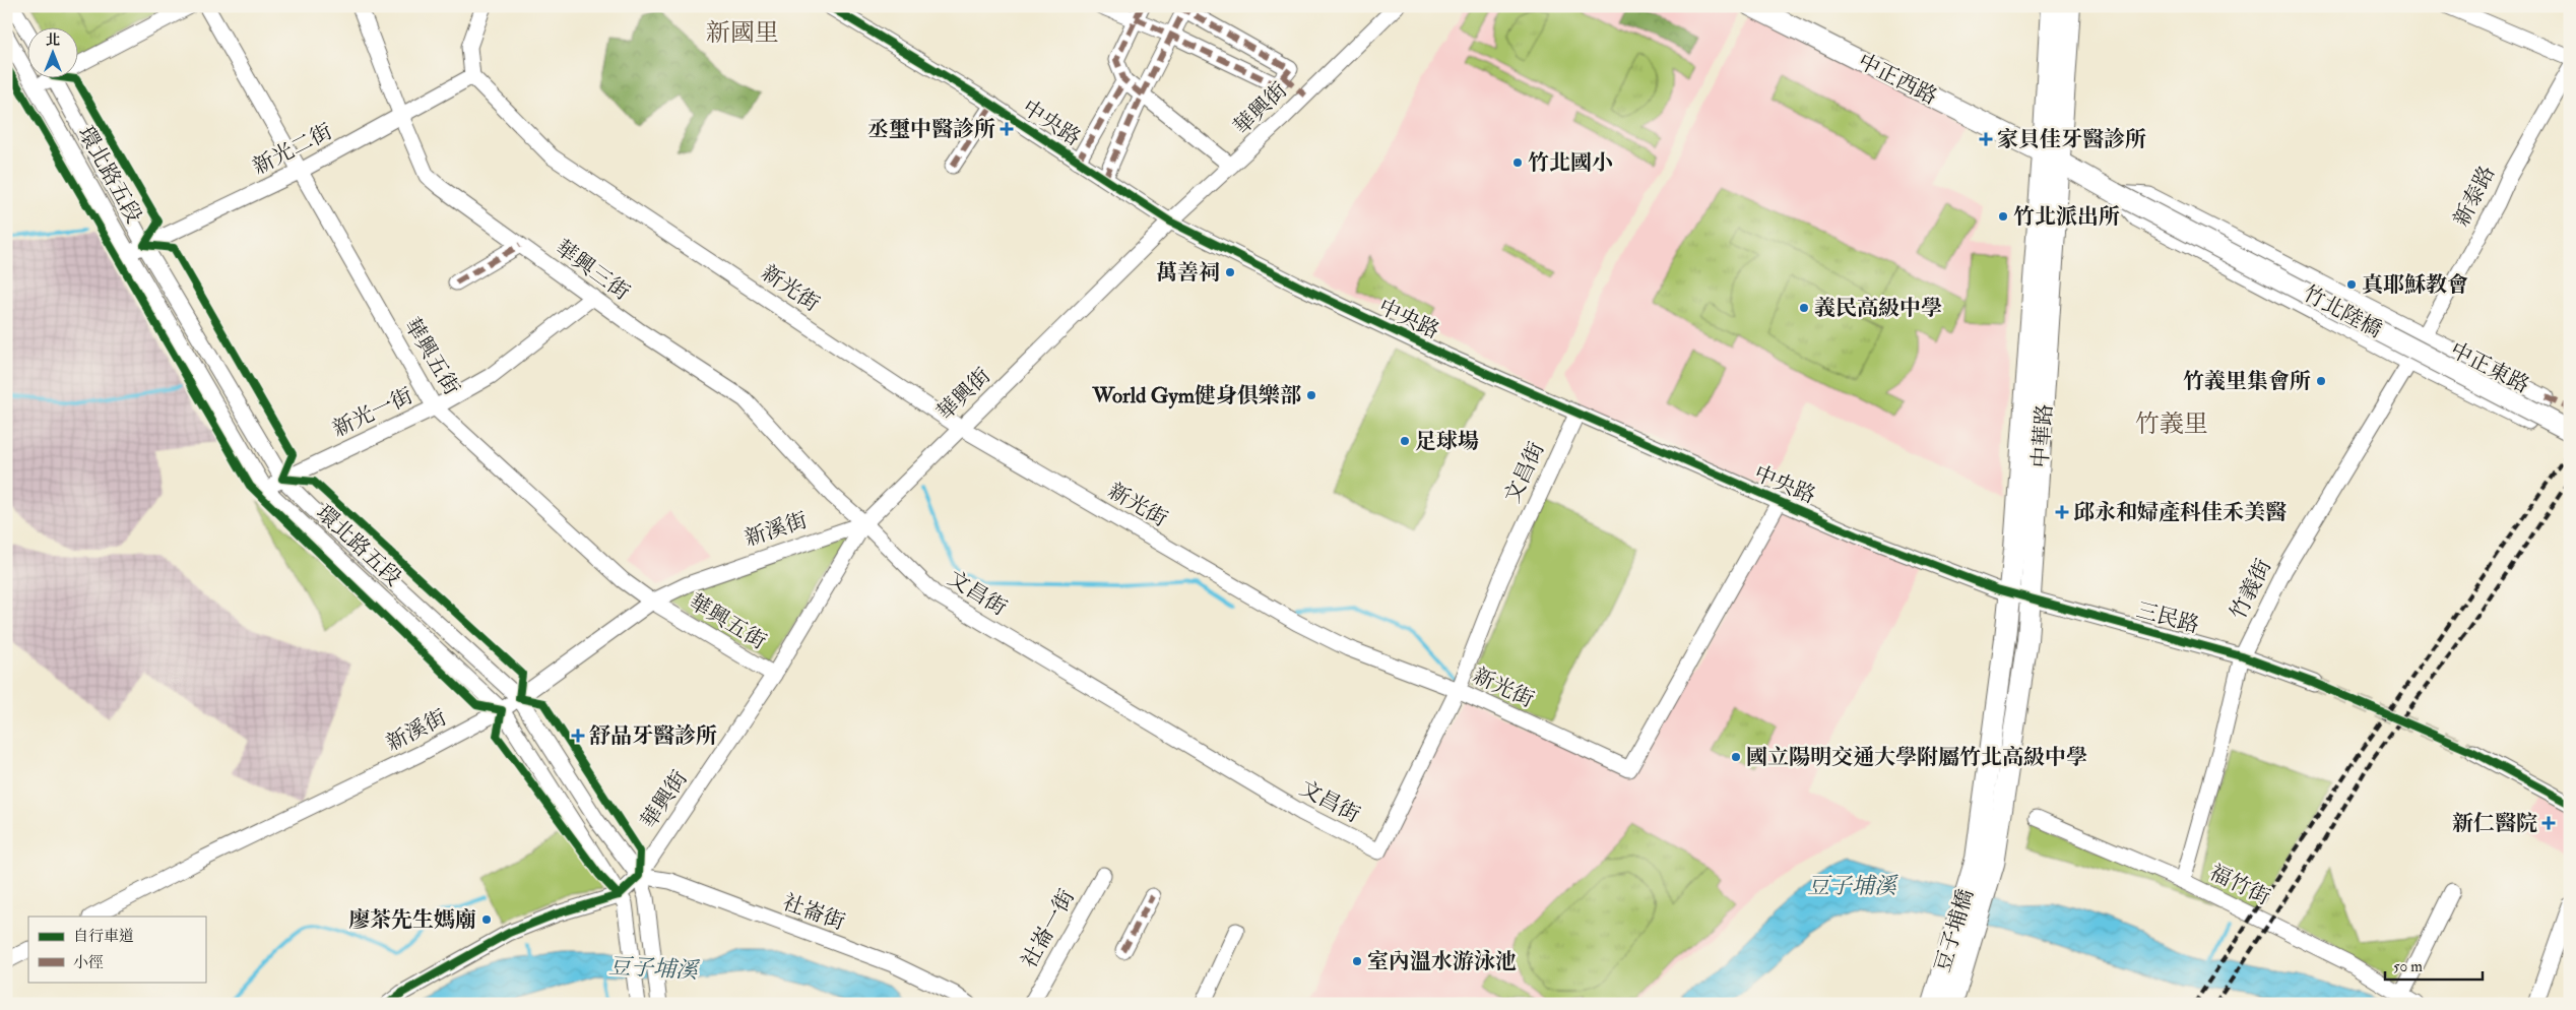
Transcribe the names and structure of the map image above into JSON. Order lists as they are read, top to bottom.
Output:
{
  "streets": {
    "main road": [
      "中正西路",
      "竹北陸橋",
      "中正東路",
      "中華路",
      "豆子埔橋"
    ],
    "street": [
      "華興街",
      "中央路",
      "新光二街",
      "環北路五段",
      "新泰路",
      "華興三街",
      "新光街",
      "華興五街",
      "新光一街",
      "文昌街",
      "新溪街",
      "竹義街",
      "三民路",
      "福竹街",
      "社崙街",
      "社崙一街"
    ]
  },
  "crossings": [
    ["中正西路", "中正東路"],
    ["中正西路", "中華路"],
    ["華興街", "中央路"],
    ["華興街", "環北路五段"],
    ["華興街", "華興三街"],
    ["華興街", "新光街"],
    ["華興街", "華興五街"],
    ["華興街", "文昌街"],
    ["華興街", "新溪街"],
    ["華興街", "社崙街"],
    ["中央路", "新光街"],
    ["中央路", "中華路"],
    ["中央路", "文昌街"],
    ["中央路", "三民路"],
    ["新光二街", "環北路五段"],
    ["新光二街", "華興三街"],
    ["新光二街", "新光街"],
    ["新光二街", "華興五街"],
    ["環北路五段", "新光一街"],
    ["環北路五段", "新溪街"],
    ["環北路五段", "社崙街"],
    ["新泰路", "中正東路"],
    ["新泰路", "竹義街"],
    ["華興三街", "新光一街"],
    ["華興三街", "文昌街"],
    ["華興三街", "新溪街"],
    ["新光街", "文昌街"],
    ["竹北陸橋", "中正東路"],
    ["華興五街", "新光一街"],
    ["華興五街", "新溪街"],
    ["中正東路", "中華路"],
    ["中正東路", "竹義街"],
    ["中華路", "三民路"],
    ["中華路", "豆子埔橋"],
    ["文昌街", "新溪街"],
    ["竹義街", "三民路"],
    ["竹義街", "福竹街"]
  ],
  "districts": ["新國里", "竹義里"],
  "water": ["豆子埔溪"],
  "places": {
    "health": [
      "丞璽中醫診所",
      "家貝佳牙醫診所",
      "邱永和婦產科佳禾美醫",
      "舒品牙醫診所",
      "新仁醫院"
    ],
    "other": [
      "竹北國小",
      "竹北派出所",
      "萬善祠",
      "真耶穌教會",
      "義民高級中學",
      "竹義里集會所",
      "World Gym健身俱樂部",
      "足球場",
      "國立陽明交通大學附屬竹北高級中學",
      "廖茶先生媽廟",
      "室內溫水游泳池"
    ]
  },
  "legend": ["自行車道", "小徑"],
  "scale_bar": "50 m",
  "north": "top"
}
